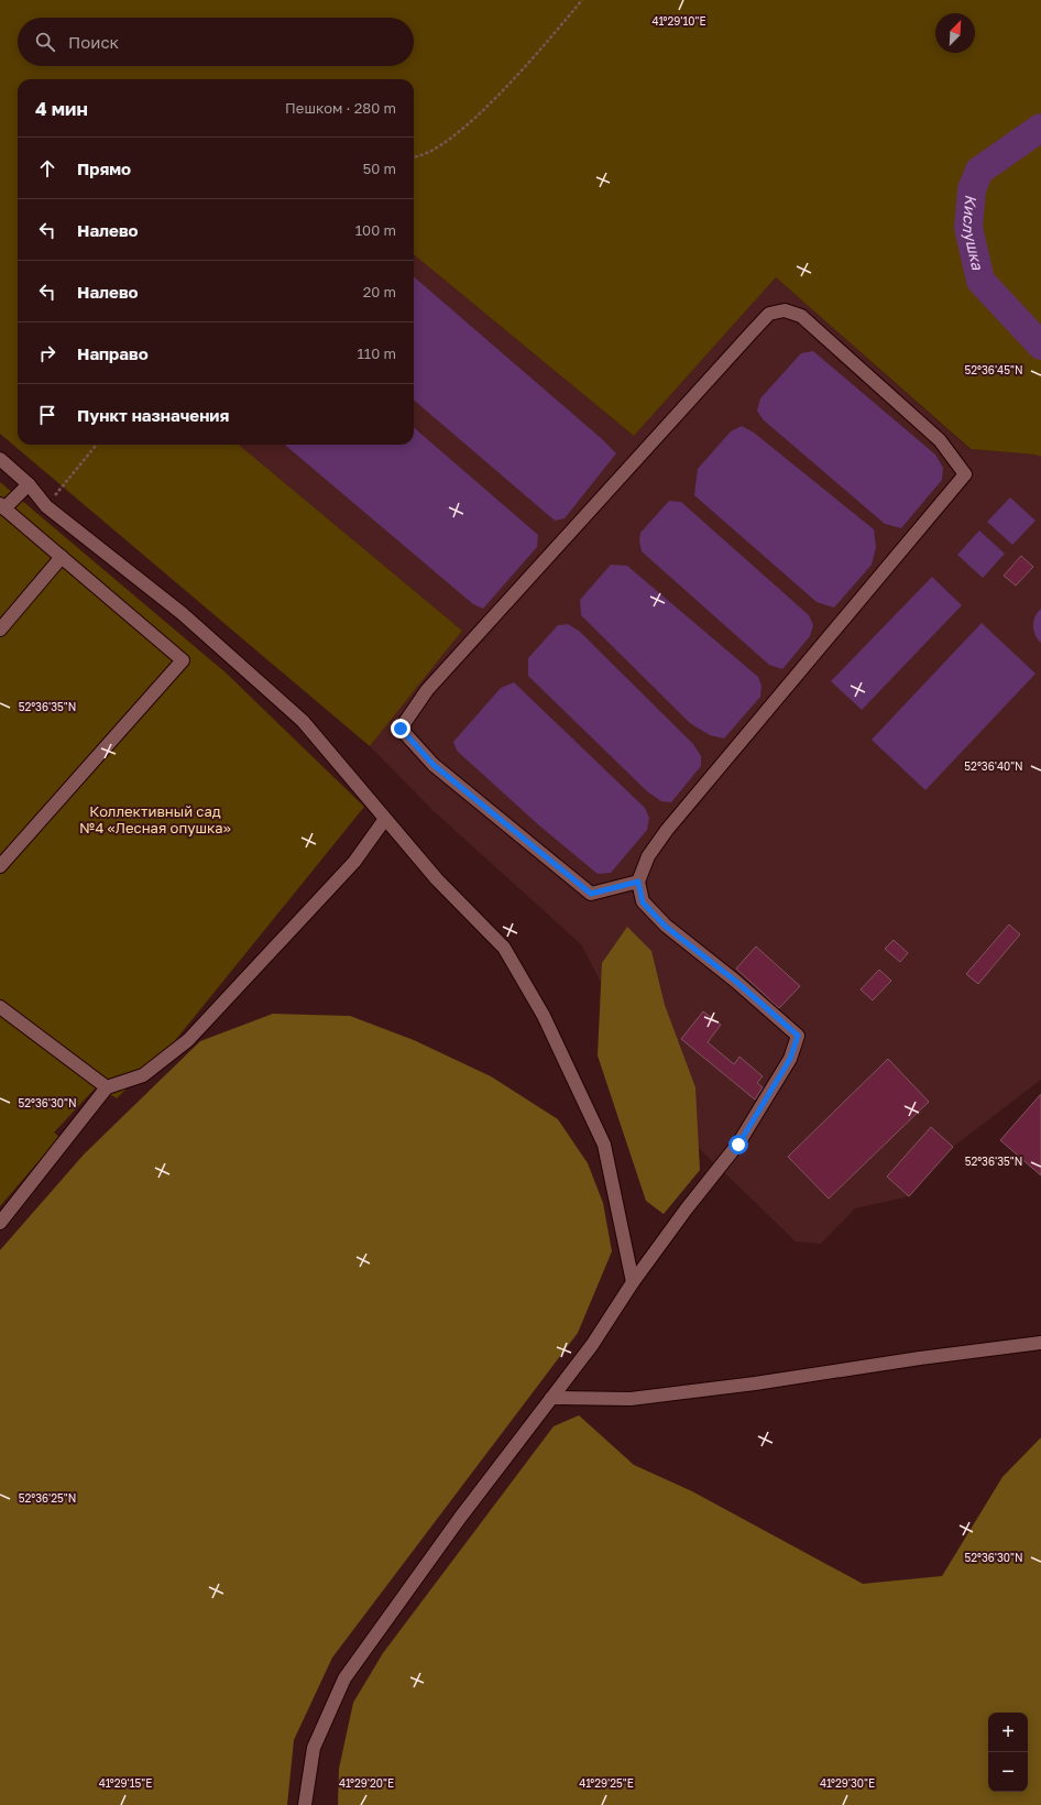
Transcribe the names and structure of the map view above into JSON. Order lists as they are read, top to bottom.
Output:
{
  "water": ["Кислушка"],
  "parks": ["Коллективный сад №4 «Лесная опушка»"],
  "north": "top right",
  "page": {
    "search": "Поиск",
    "heading": ["4 мин", "Пешком · 280 m"],
    "list": [
      ["Прямо", "50 m"],
      ["Налево", "100 m"],
      ["Налево", "20 m"],
      ["Направо", "110 m"],
      "Пункт назначения"
    ],
    "map_buttons": ["+", "−"]
  },
  "coordinates": [
    "41°29'10\"E",
    "52°36'45\"N",
    "52°36'35\"N",
    "52°36'40\"N",
    "52°36'30\"N",
    "52°36'25\"N",
    "41°29'15\"E",
    "41°29'20\"E",
    "41°29'25\"E",
    "41°29'30\"E"
  ]
}
